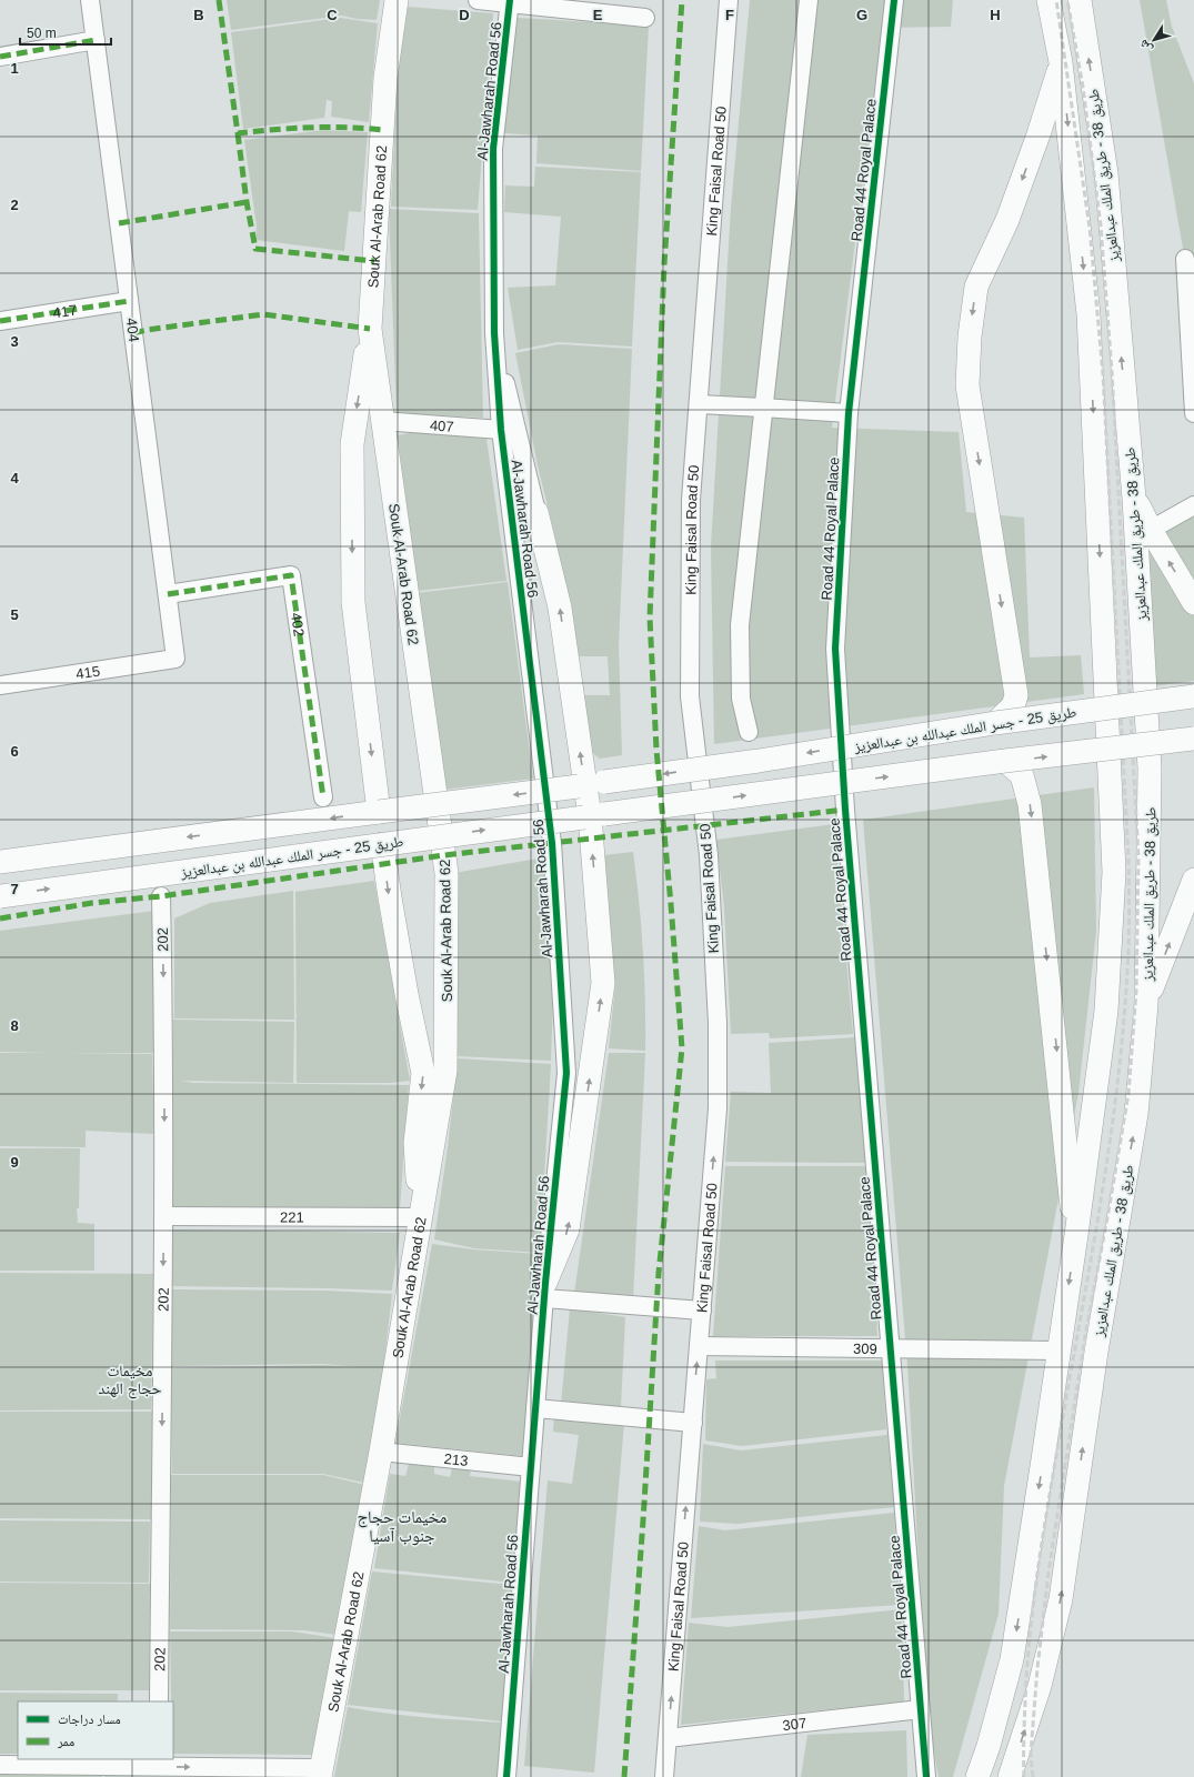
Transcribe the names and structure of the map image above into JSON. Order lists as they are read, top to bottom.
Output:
{
  "streets": {
    "main road": ["طريق 38 - طريق الملك عبدالعزيز", "Souk Al-Arab Road 62", "طريق 25 - جسر الملك عبدالله بن عبدالعزيز"],
    "street": [
      "Al-Jawharah Road 56",
      "Road 44 Royal Palace",
      "King Faisal Road 50",
      "417",
      "404",
      "407",
      "402",
      "415",
      "202",
      "221",
      "309",
      "213",
      "307"
    ]
  },
  "crossings": [
    ["Al-Jawharah Road 56", "407"],
    ["Al-Jawharah Road 56", "213"],
    ["Road 44 Royal Palace", "309"],
    ["Road 44 Royal Palace", "307"],
    ["King Faisal Road 50", "309"],
    ["King Faisal Road 50", "307"],
    ["طريق 38 - طريق الملك عبدالعزيز", "309"],
    ["Souk Al-Arab Road 62", "407"],
    ["Souk Al-Arab Road 62", "221"],
    ["Souk Al-Arab Road 62", "213"],
    ["417", "404"],
    ["404", "402"],
    ["404", "415"],
    ["202", "221"]
  ],
  "one_way": ["King Faisal Road 50", "202"],
  "districts": ["مخيمات حجاج الهند", "مخيمات حجاج جنوب آسيا"],
  "legend": ["مسار دراجات", "ممر"],
  "scale_bar": "50 m",
  "north": "bottom left",
  "grid": {
    "columns": [
      "B",
      "C",
      "D",
      "E",
      "F",
      "G",
      "H"
    ],
    "rows": [
      "1",
      "2",
      "3",
      "4",
      "5",
      "6",
      "7",
      "8",
      "9"
    ]
  }
}
